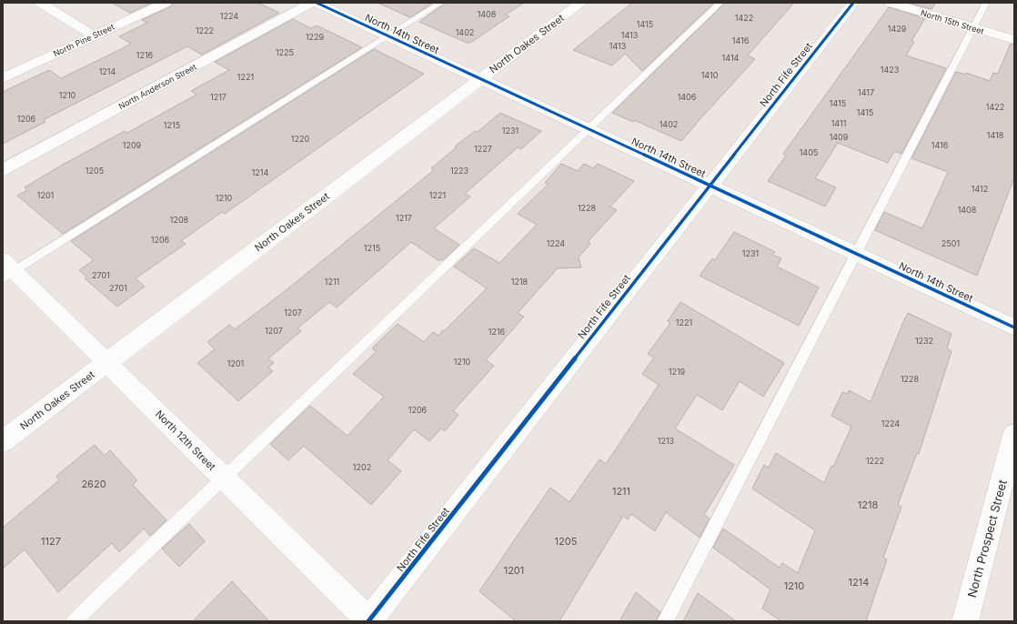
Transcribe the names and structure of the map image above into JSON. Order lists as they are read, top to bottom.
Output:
{
  "streets": {
    "street": [
      "North 15th Street",
      "North 14th Street",
      "North Pine Street",
      "North Oakes Street",
      "North Fife Street",
      "North Anderson Street",
      "North 12th Street",
      "North Prospect Street"
    ]
  },
  "crossings": [
    ["North 14th Street", "North Oakes Street"],
    ["North 14th Street", "North Fife Street"],
    ["North Oakes Street", "North 12th Street"],
    ["North Fife Street", "North 12th Street"]
  ],
  "house_numbers": [
    "1408",
    "1224",
    "1422",
    "1415",
    "1429",
    "1222",
    "1402",
    "1413",
    "1229",
    "1416",
    "1413",
    "1225",
    "1216",
    "1414",
    "1423",
    "1214",
    "1410",
    "1221",
    "1417",
    "1210",
    "1217",
    "1406",
    "1415",
    "1422",
    "1415",
    "1206",
    "1411",
    "1402",
    "1215",
    "1231",
    "1418",
    "1409",
    "1220",
    "1209",
    "1416",
    "1227",
    "1405",
    "1205",
    "1223",
    "1214",
    "1412",
    "1201",
    "1221",
    "1210",
    "1228",
    "1408",
    "1217",
    "1208",
    "1206",
    "1224",
    "2501",
    "1215",
    "1231",
    "2701",
    "1211",
    "1218",
    "2701",
    "1207",
    "1221",
    "1207",
    "1216",
    "1232",
    "1210",
    "1201",
    "1219",
    "1228",
    "1206",
    "1224",
    "1213",
    "1222",
    "1202",
    "2620",
    "1211",
    "1218",
    "1127",
    "1205",
    "1201",
    "1214",
    "1210"
  ]
}
